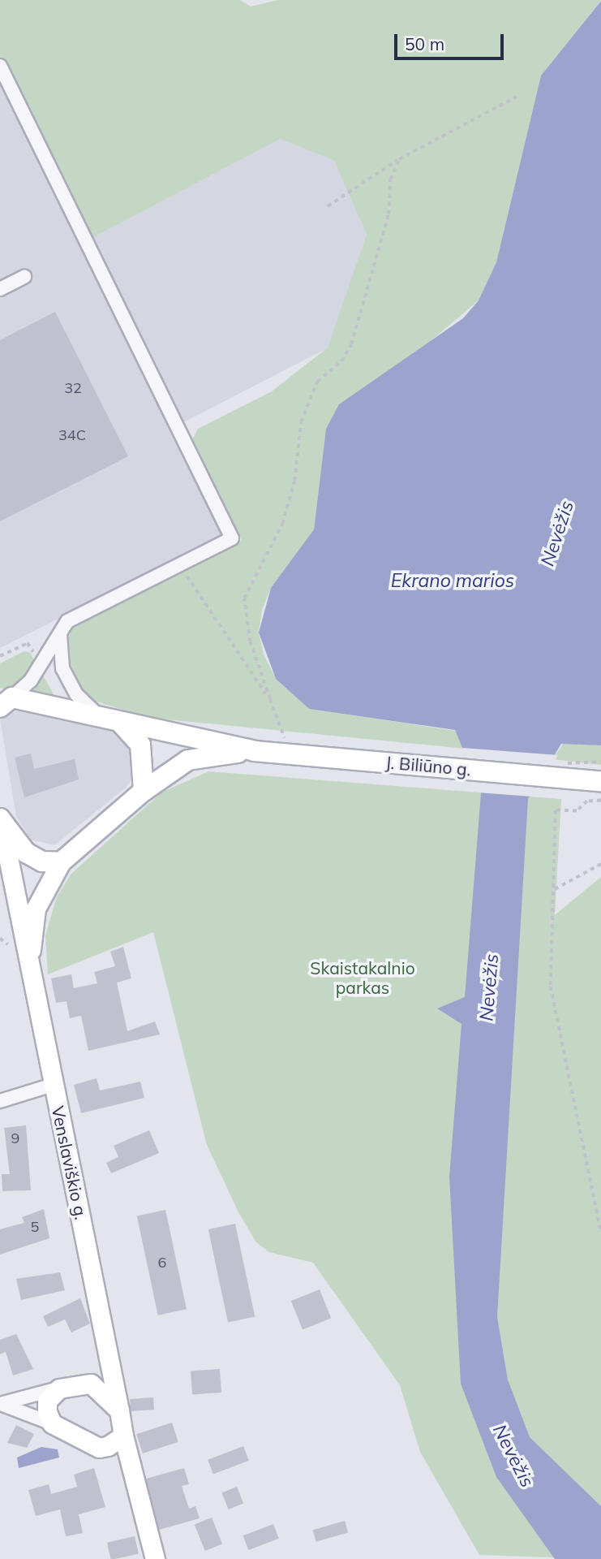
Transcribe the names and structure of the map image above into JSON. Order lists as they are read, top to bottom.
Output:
{
  "streets": {
    "main road": ["J. Biliūno g.", "Venslaviškio g."]
  },
  "crossings": [
    ["J. Biliūno g.", "Venslaviškio g."]
  ],
  "water": ["Nevėžis", "Ekrano marios"],
  "parks": ["Skaistakalnio parkas"],
  "house_numbers": [
    "32",
    "34C",
    "9",
    "5",
    "6"
  ],
  "scale_bar": "50 m"
}
